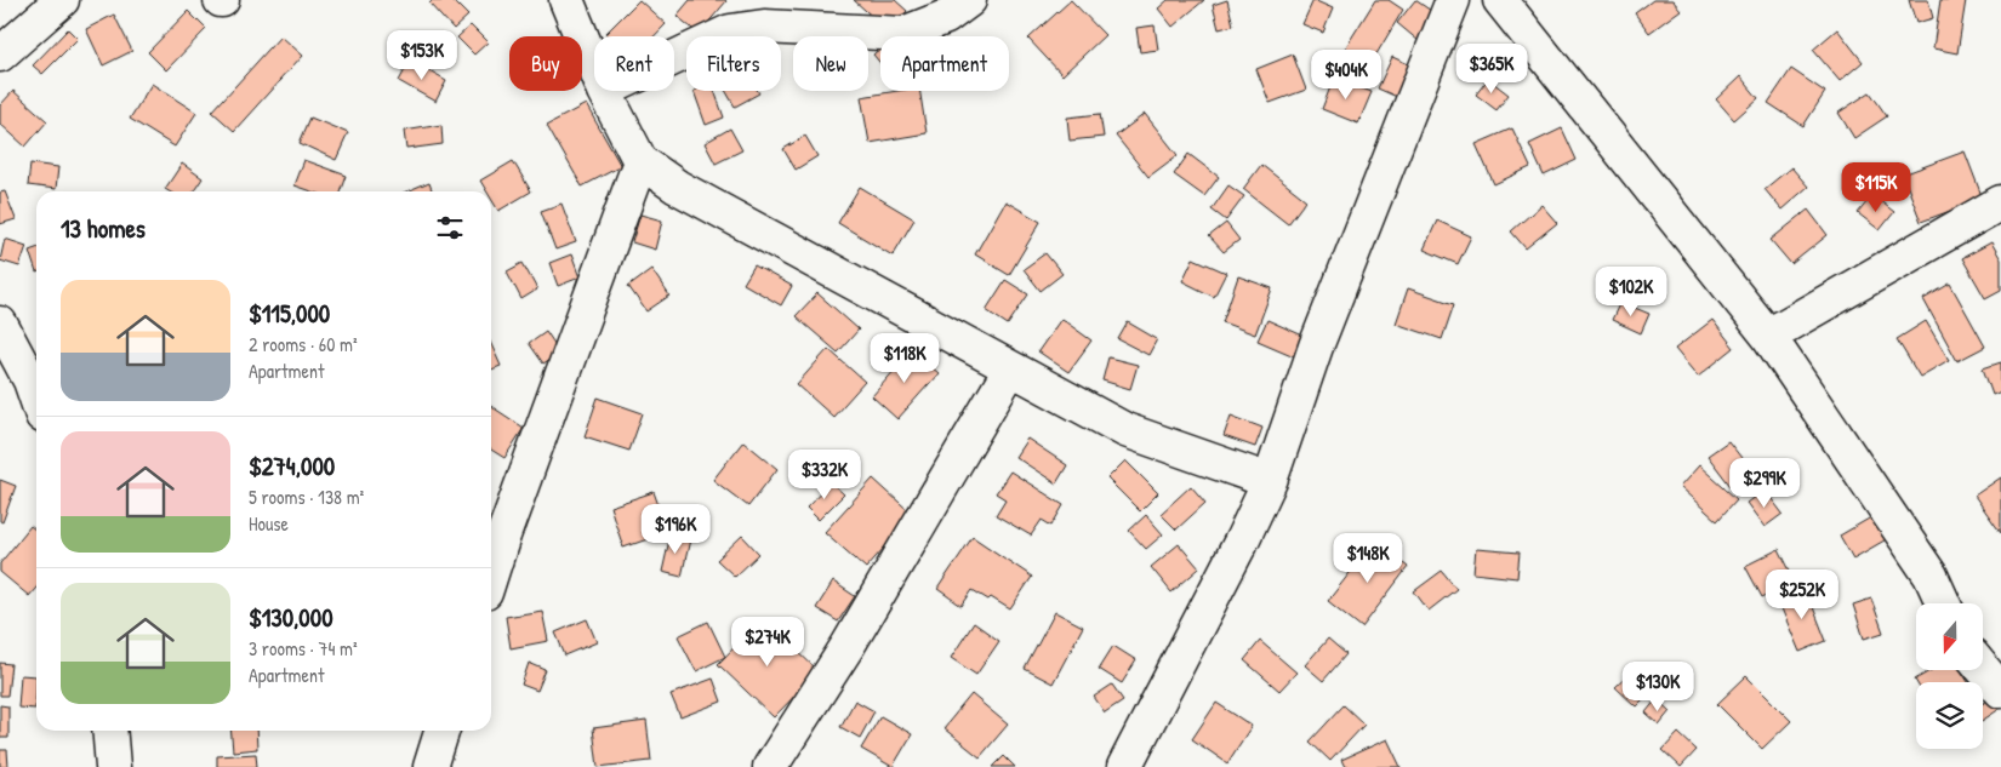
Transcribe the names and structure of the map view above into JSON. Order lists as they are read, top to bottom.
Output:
{
  "north": "bottom",
  "page": {
    "price": [
      "$153K",
      "$365K",
      "$404K",
      "$115K",
      "$102K",
      "$118K",
      "$332K",
      "$299K",
      "$196K",
      "$148K",
      "$252K",
      "$274K",
      "$130K"
    ],
    "chip": [
      "Buy",
      "Rent",
      "Filters",
      "New",
      "Apartment"
    ],
    "heading": "13 homes",
    "list": [
      {
        "name": "$115,000",
        "note": "2 rooms · 60 m² · Apartment"
      },
      {
        "name": "$274,000",
        "note": "5 rooms · 138 m² · House"
      },
      {
        "name": "$130,000",
        "note": "3 rooms · 74 m² · Apartment"
      }
    ]
  }
}
